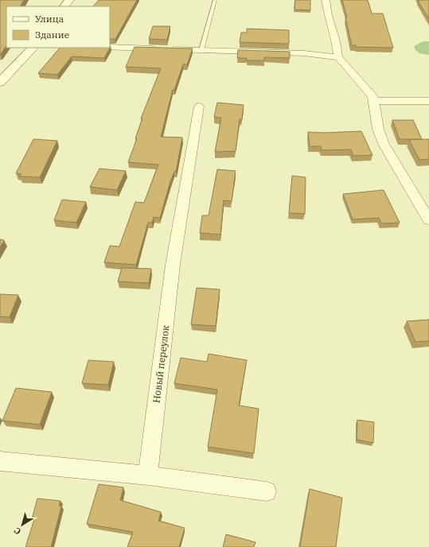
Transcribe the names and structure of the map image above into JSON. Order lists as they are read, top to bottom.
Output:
{
  "streets": {
    "street": ["Новый переулок"]
  },
  "legend": ["Улица", "Здание"],
  "north": "bottom left"
}
